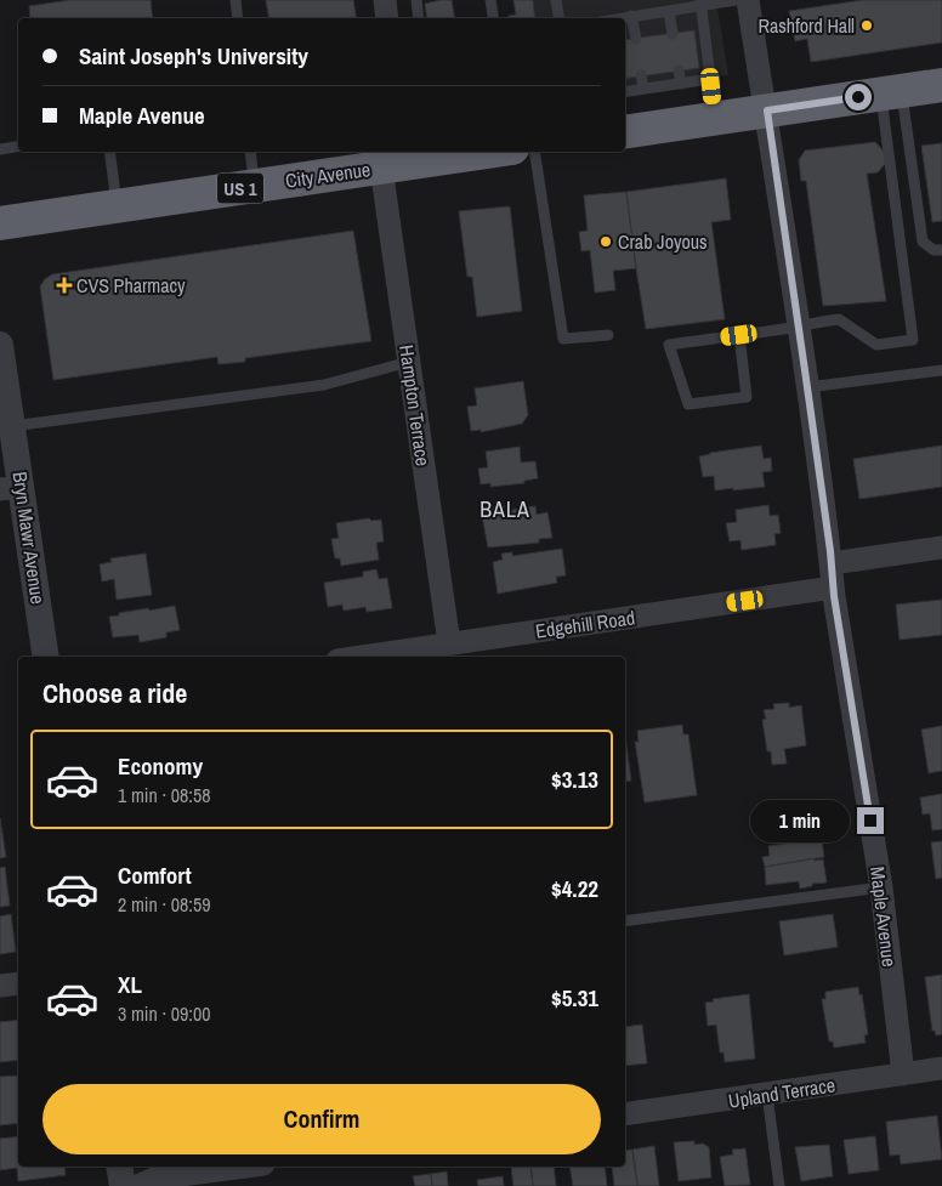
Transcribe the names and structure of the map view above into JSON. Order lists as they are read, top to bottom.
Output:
{
  "streets": {
    "highway": ["City Avenue", "US 1"],
    "street": [
      "Hampton Terrace",
      "Bryn Mawr Avenue",
      "Edgehill Road",
      "Maple Avenue",
      "Upland Terrace"
    ]
  },
  "crossings": [
    ["City Avenue", "Hampton Terrace"],
    ["Hampton Terrace", "Edgehill Road"],
    ["Edgehill Road", "Maple Avenue"],
    ["Maple Avenue", "Upland Terrace"]
  ],
  "districts": ["BALA"],
  "places": {
    "other": ["Rashford Hall", "Crab Joyous"],
    "health": ["CVS Pharmacy"]
  },
  "page": {
    "banner": ["Saint Joseph's University", "Maple Avenue"],
    "heading": "Choose a ride",
    "list": [
      {
        "name": "Economy",
        "note": "1 min · 08:58",
        "value": "$3.13"
      },
      {
        "name": "Comfort",
        "note": "2 min · 08:59",
        "value": "$4.22"
      },
      {
        "name": "XL",
        "note": "3 min · 09:00",
        "value": "$5.31"
      }
    ],
    "bubble": "1 min",
    "buttons": "Confirm"
  }
}
